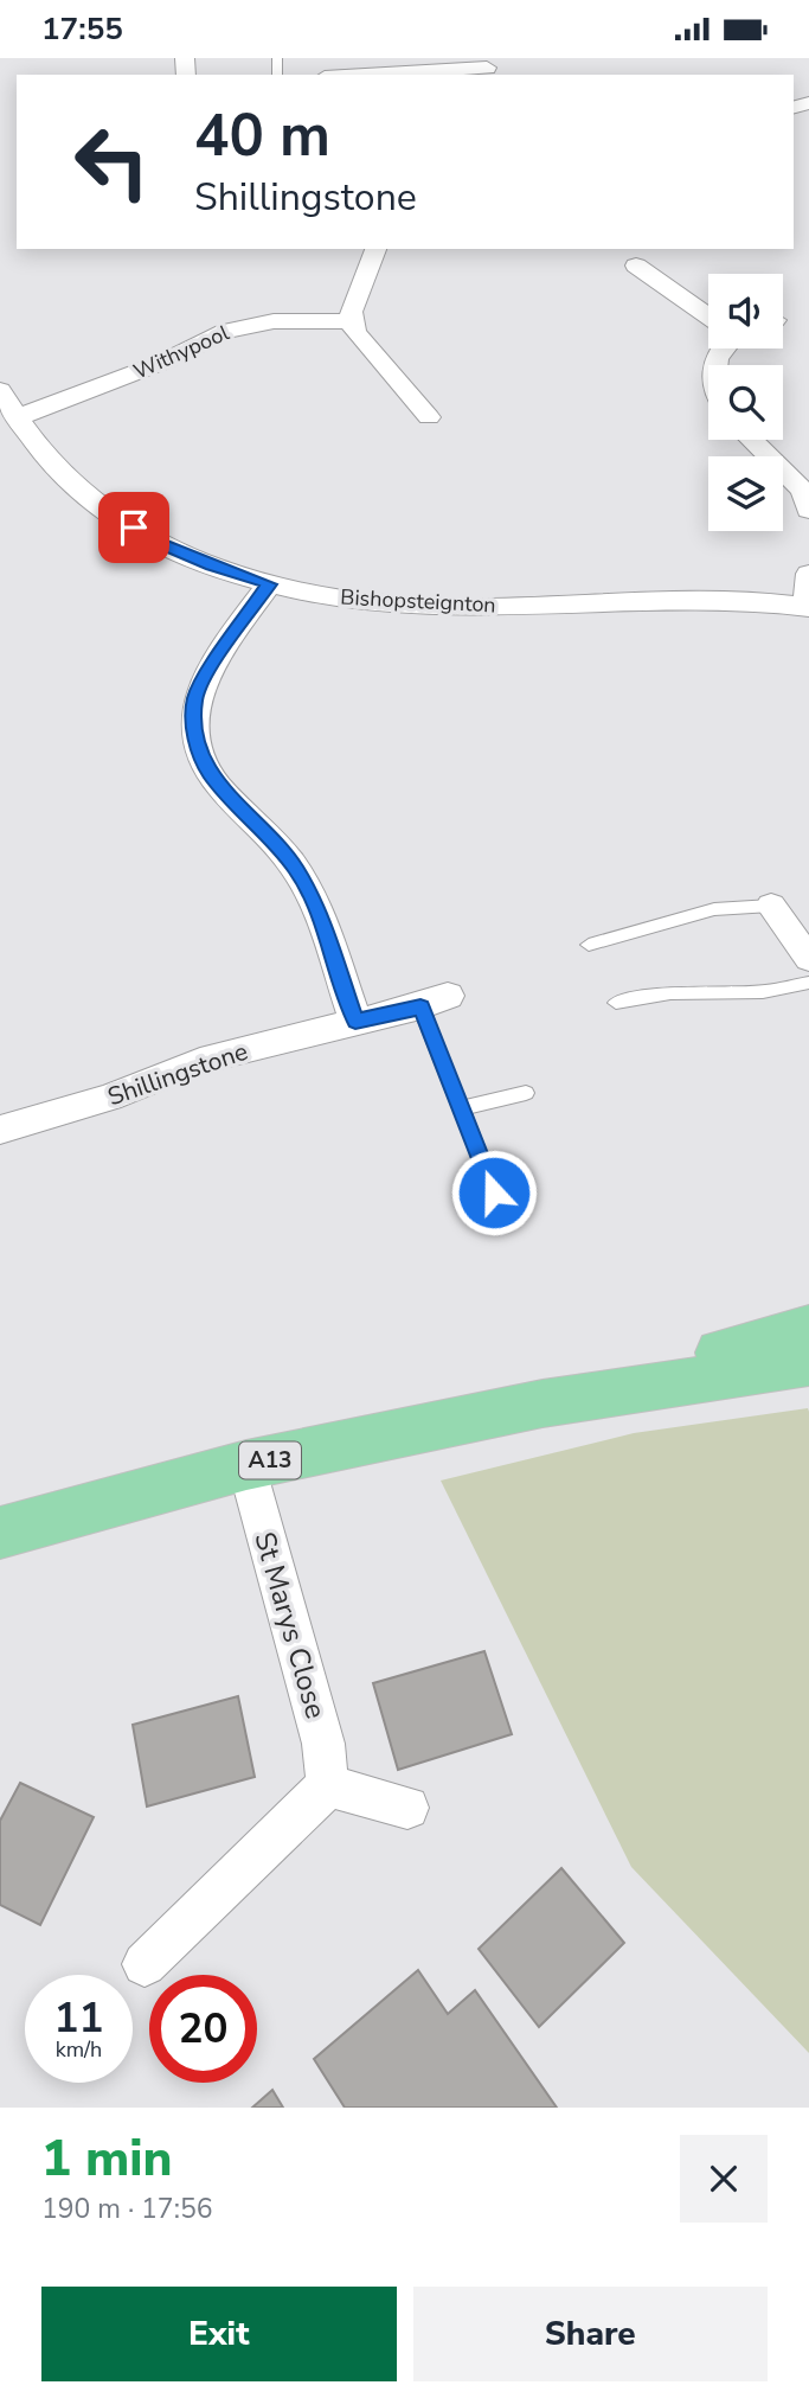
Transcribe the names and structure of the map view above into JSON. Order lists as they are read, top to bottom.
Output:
{
  "streets": {
    "main road": ["A13"],
    "street": [
      "Withypool",
      "Bishopsteignton",
      "Shillingstone",
      "St Marys Close"
    ]
  },
  "crossings": [
    ["Withypool", "Bishopsteignton"],
    ["A13", "St Marys Close"]
  ],
  "page": {
    "status": "17:55",
    "turn": ["40 m", "Shillingstone"],
    "speed": "11 km/h",
    "limit": "20",
    "heading": ["1 min", "190 m · 17:56"],
    "buttons": ["Exit", "Share"]
  }
}
